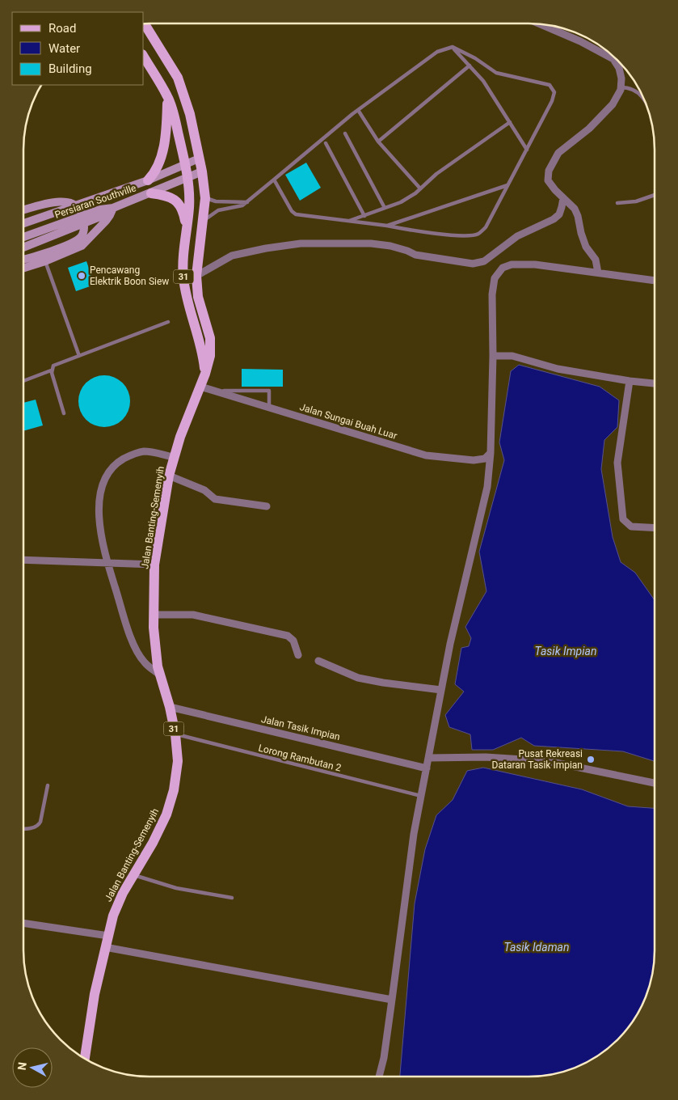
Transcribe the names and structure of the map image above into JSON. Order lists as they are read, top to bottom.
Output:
{
  "streets": {
    "main road": ["Persiaran Southville", "31", "Jalan Banting-Semenyih"],
    "street": ["Jalan Sungai Buah Luar", "Jalan Tasik Impian"],
    "lane": ["Lorong Rambutan 2"]
  },
  "crossings": [
    ["Persiaran Southville", "Jalan Banting-Semenyih"],
    ["Jalan Sungai Buah Luar", "Jalan Banting-Semenyih"],
    ["Jalan Banting-Semenyih", "Jalan Tasik Impian"],
    ["Jalan Banting-Semenyih", "Lorong Rambutan 2"]
  ],
  "water": ["Tasik Impian", "Tasik Idaman"],
  "places": ["Pencawang Elektrik Boon Siew", "Pusat Rekreasi Dataran Tasik Impian"],
  "legend": ["Road", "Water", "Building"],
  "north": "left"
}
